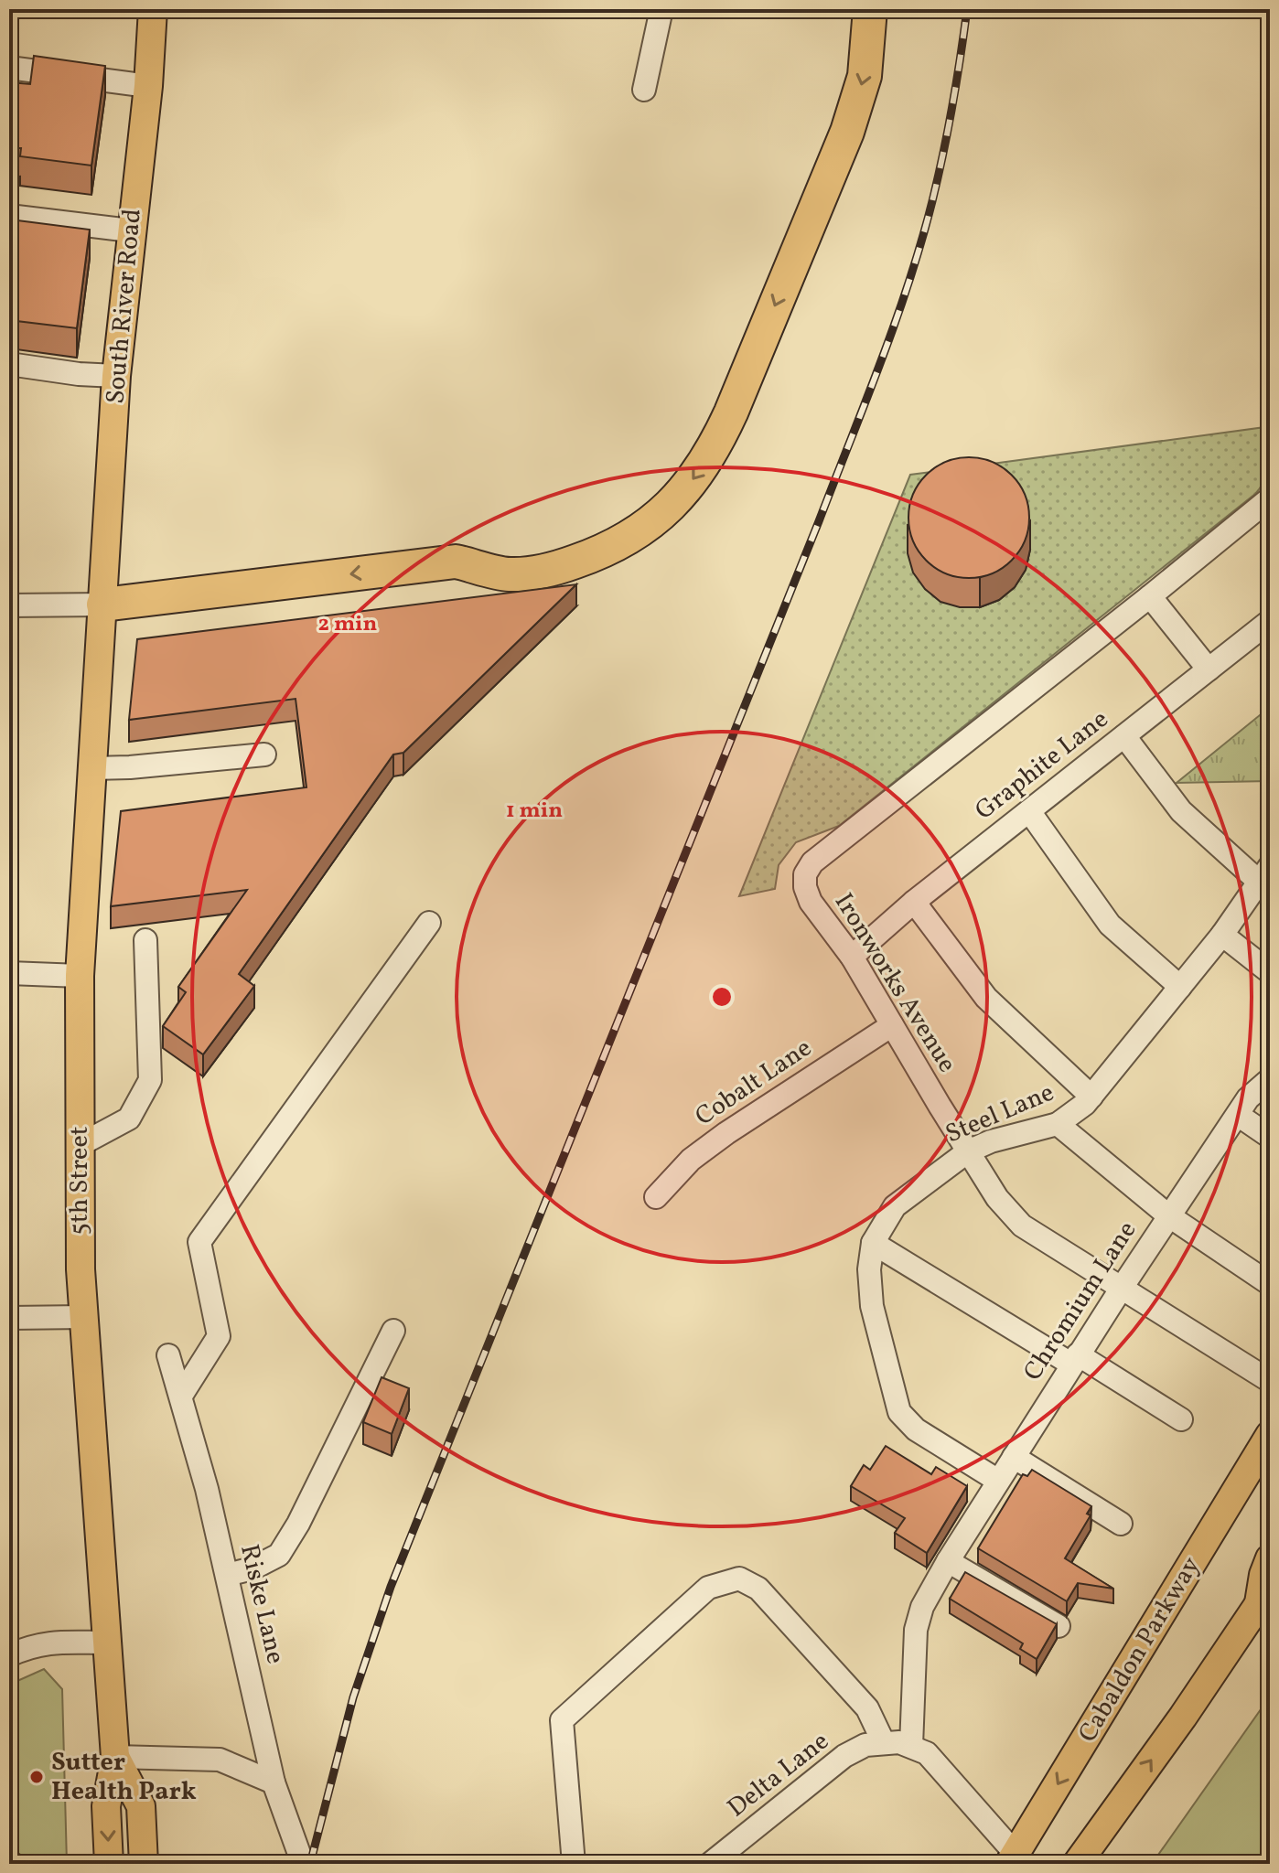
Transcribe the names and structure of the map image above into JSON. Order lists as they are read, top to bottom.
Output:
{
  "streets": {
    "main road": ["South River Road", "5th Street", "Cabaldon Parkway"],
    "street": [
      "Graphite Lane",
      "Ironworks Avenue",
      "Cobalt Lane",
      "Steel Lane",
      "Chromium Lane",
      "Riske Lane",
      "Delta Lane"
    ]
  },
  "crossings": [
    ["South River Road", "5th Street"],
    ["Graphite Lane", "Ironworks Avenue"],
    ["Ironworks Avenue", "Cobalt Lane"],
    ["Ironworks Avenue", "Steel Lane"],
    ["Ironworks Avenue", "Chromium Lane"],
    ["Steel Lane", "Chromium Lane"],
    ["Chromium Lane", "Delta Lane"]
  ],
  "places": ["Sutter Health Park"],
  "rings": ["2 min", "1 min"]
}
